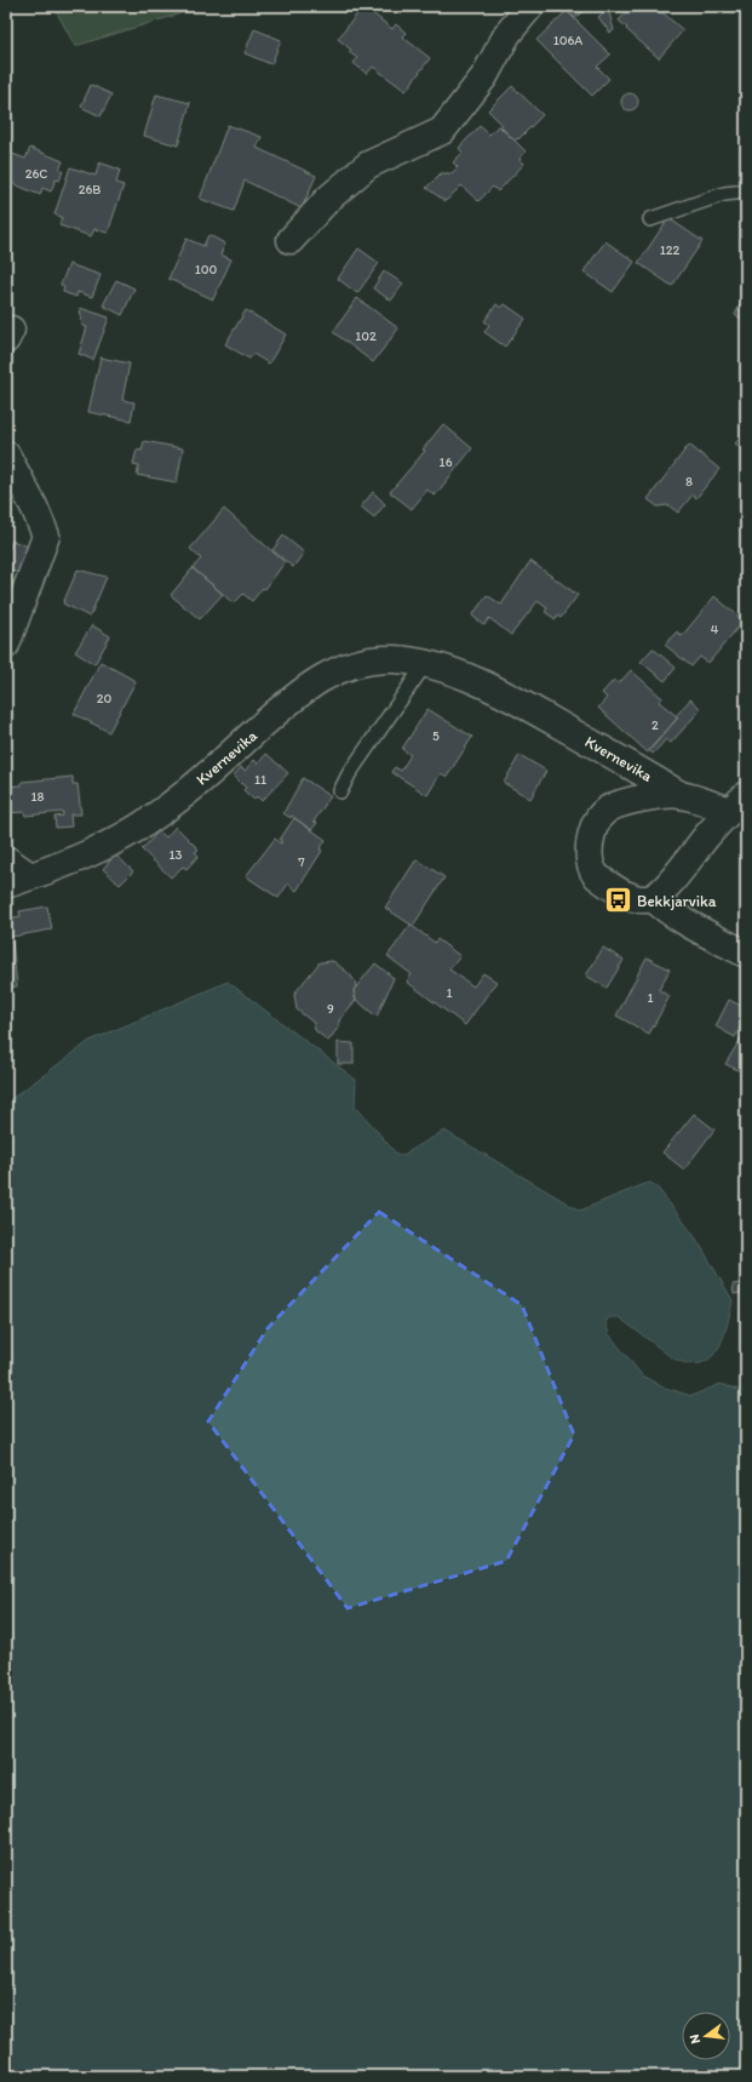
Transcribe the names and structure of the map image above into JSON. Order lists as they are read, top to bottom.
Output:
{
  "streets": {
    "street": ["Kvernevika"]
  },
  "places": {
    "bus stop": ["Bekkjarvika"]
  },
  "house_numbers": [
    "106A",
    "26C",
    "26B",
    "122",
    "100",
    "102",
    "16",
    "8",
    "4",
    "20",
    "2",
    "5",
    "11",
    "18",
    "13",
    "7",
    "1",
    "1",
    "9"
  ],
  "north": "left"
}
